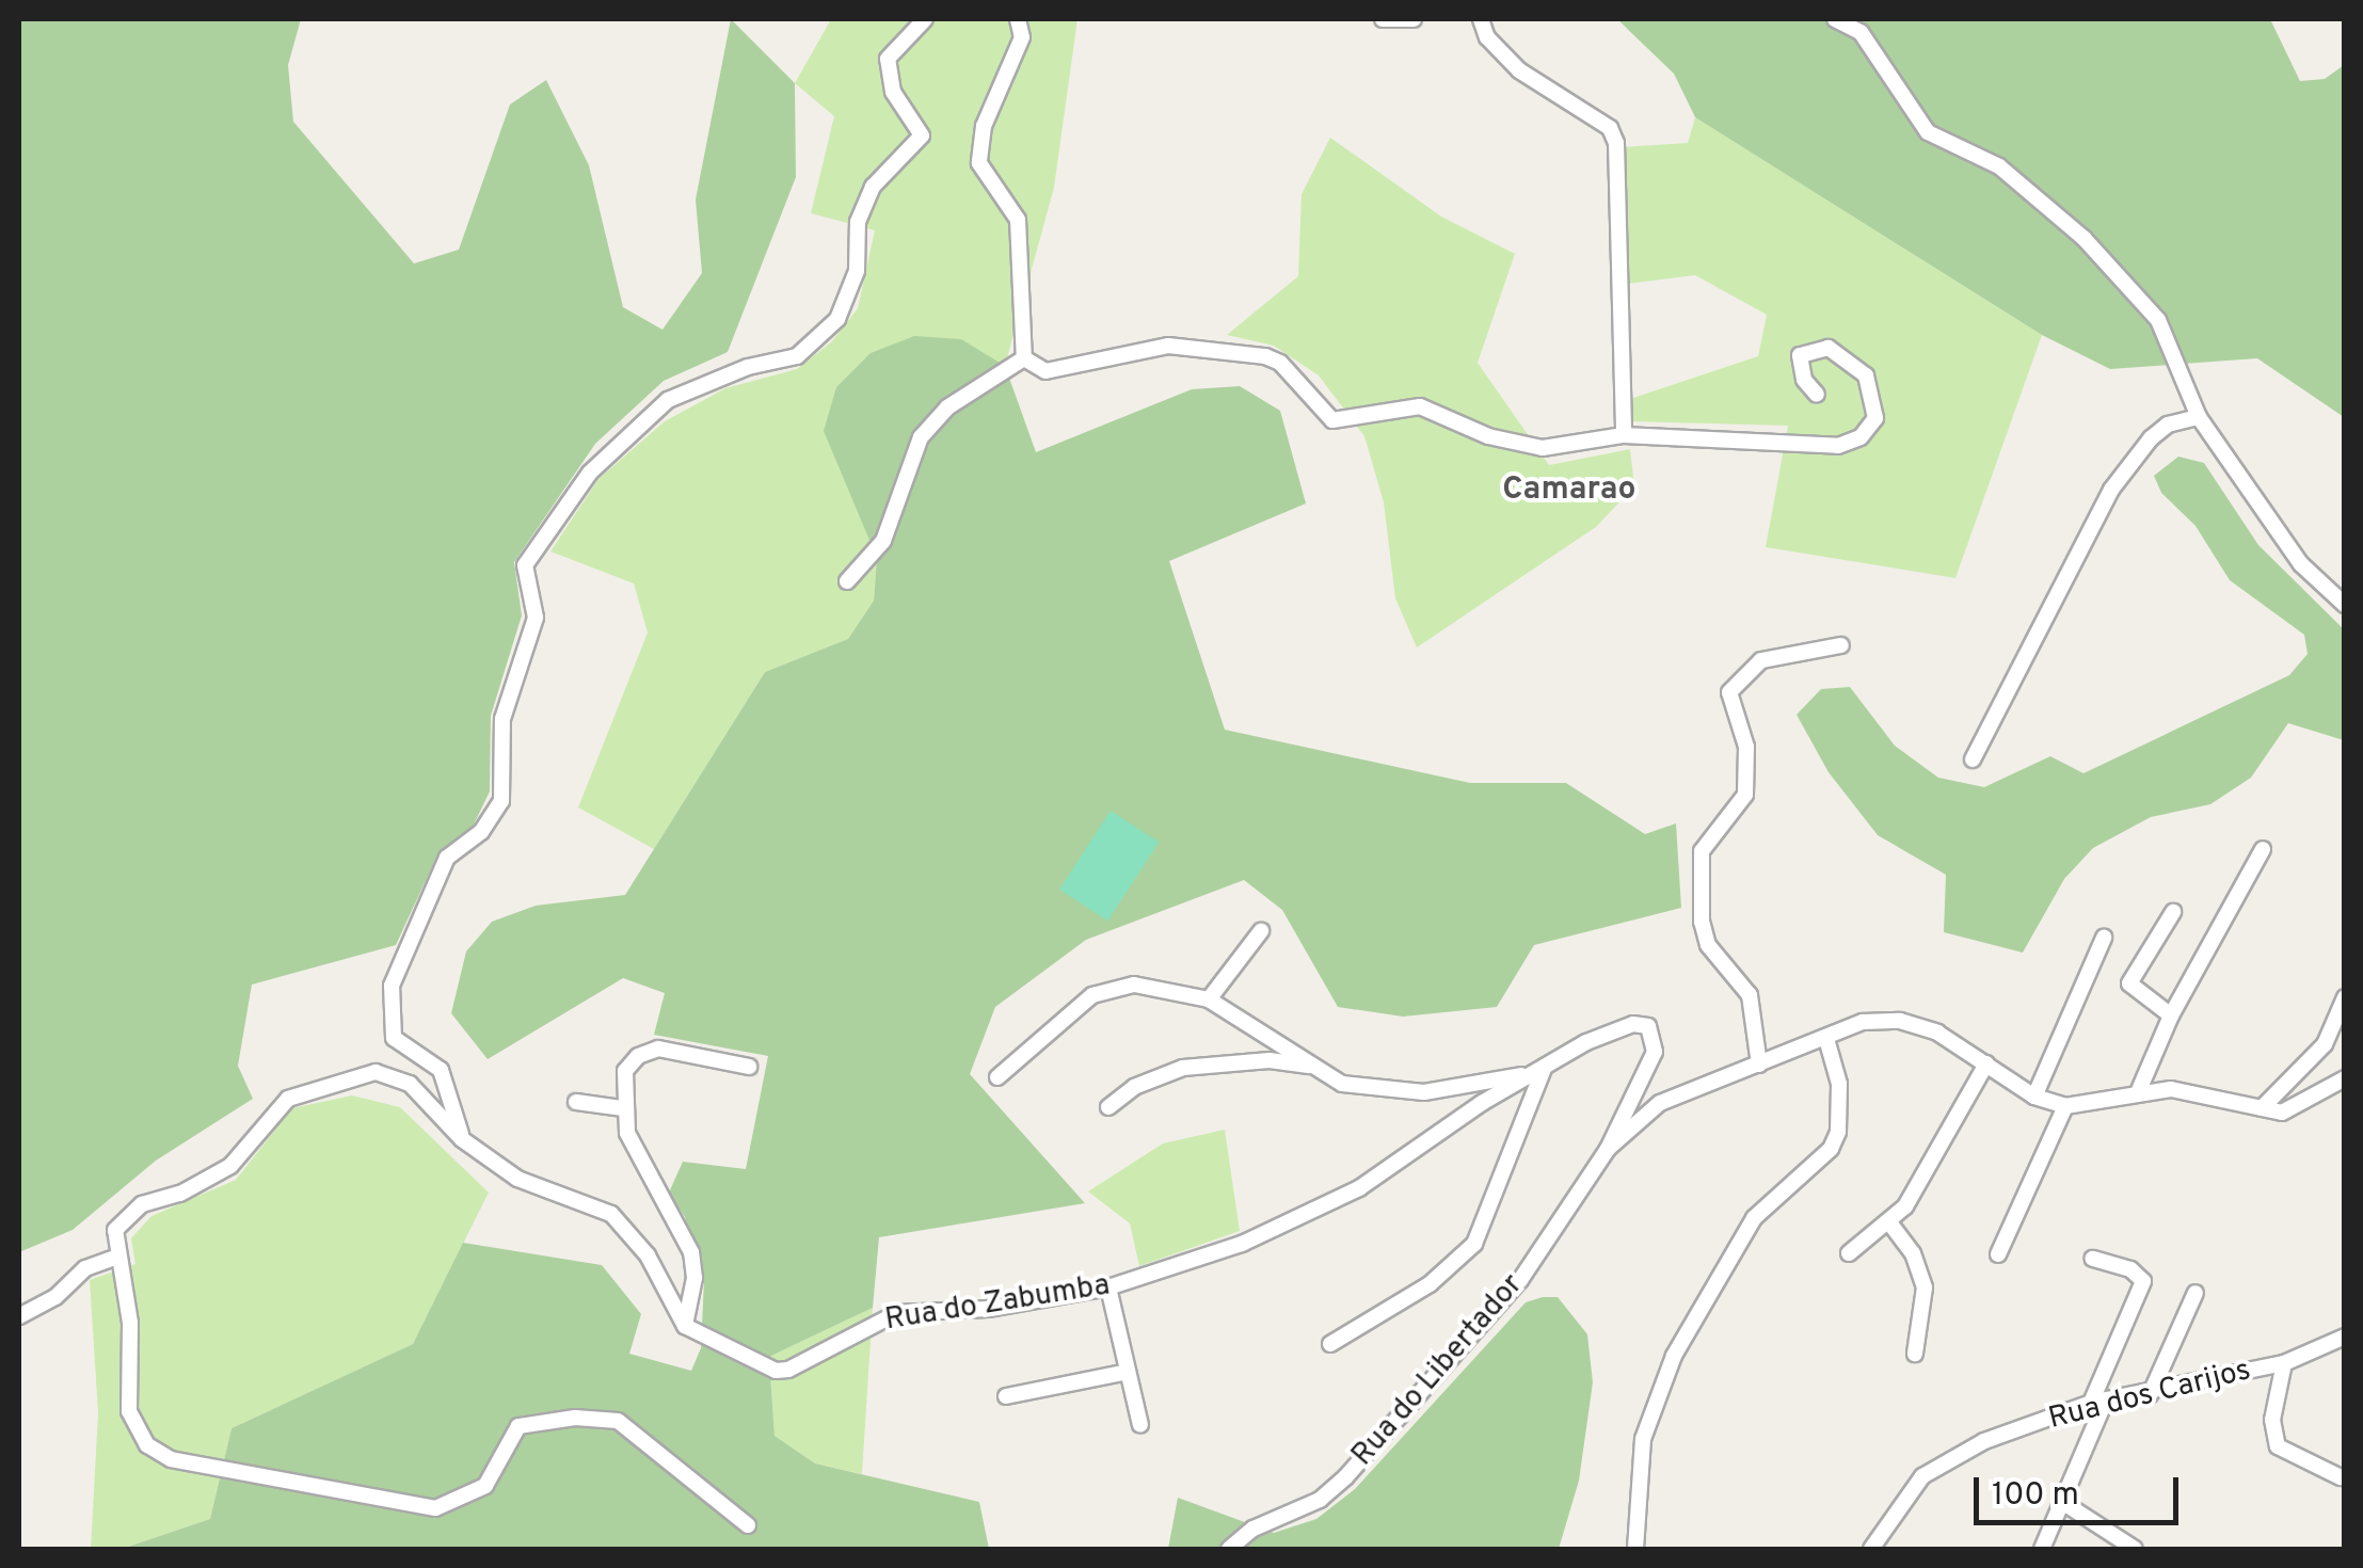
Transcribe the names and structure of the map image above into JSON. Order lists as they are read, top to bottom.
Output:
{
  "streets": {
    "street": ["Rua do Zabumba", "Rua do Libertador", "Rua dos Carijos"]
  },
  "crossings": [
    ["Rua do Zabumba", "Rua do Libertador"]
  ],
  "districts": ["Camarao"],
  "scale_bar": "100 m"
}
